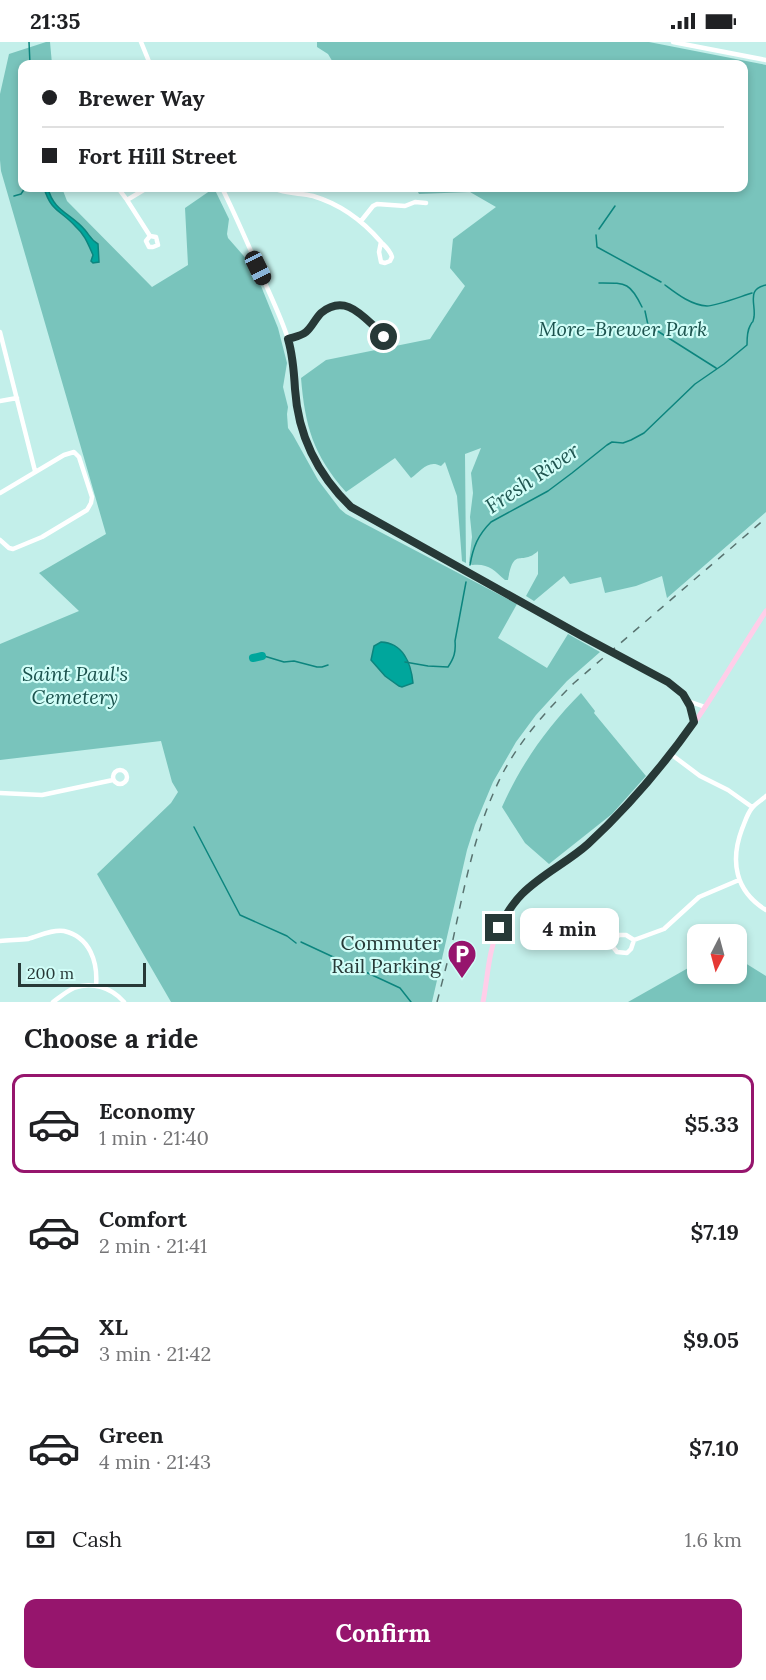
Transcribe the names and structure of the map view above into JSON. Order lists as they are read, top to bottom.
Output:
{
  "water": ["Fresh River"],
  "parks": ["More-Brewer Park", "Saint Paul's Cemetery"],
  "places": {
    "parking": ["Commuter Rail Parking"]
  },
  "scale_bar": "200 m",
  "north": "bottom",
  "page": {
    "status": "21:35",
    "banner": ["Brewer Way", "Fort Hill Street"],
    "bubble": "4 min",
    "scale": "200 m",
    "heading": "Choose a ride",
    "list": [
      {
        "name": "Economy",
        "note": "1 min · 21:40",
        "value": "$5.33"
      },
      {
        "name": "Comfort",
        "note": "2 min · 21:41",
        "value": "$7.19"
      },
      {
        "name": "XL",
        "note": "3 min · 21:42",
        "value": "$9.05"
      },
      {
        "name": "Green",
        "note": "4 min · 21:43",
        "value": "$7.10"
      }
    ],
    "pay": ["Cash", "1.6 km"],
    "buttons": "Confirm"
  }
}
